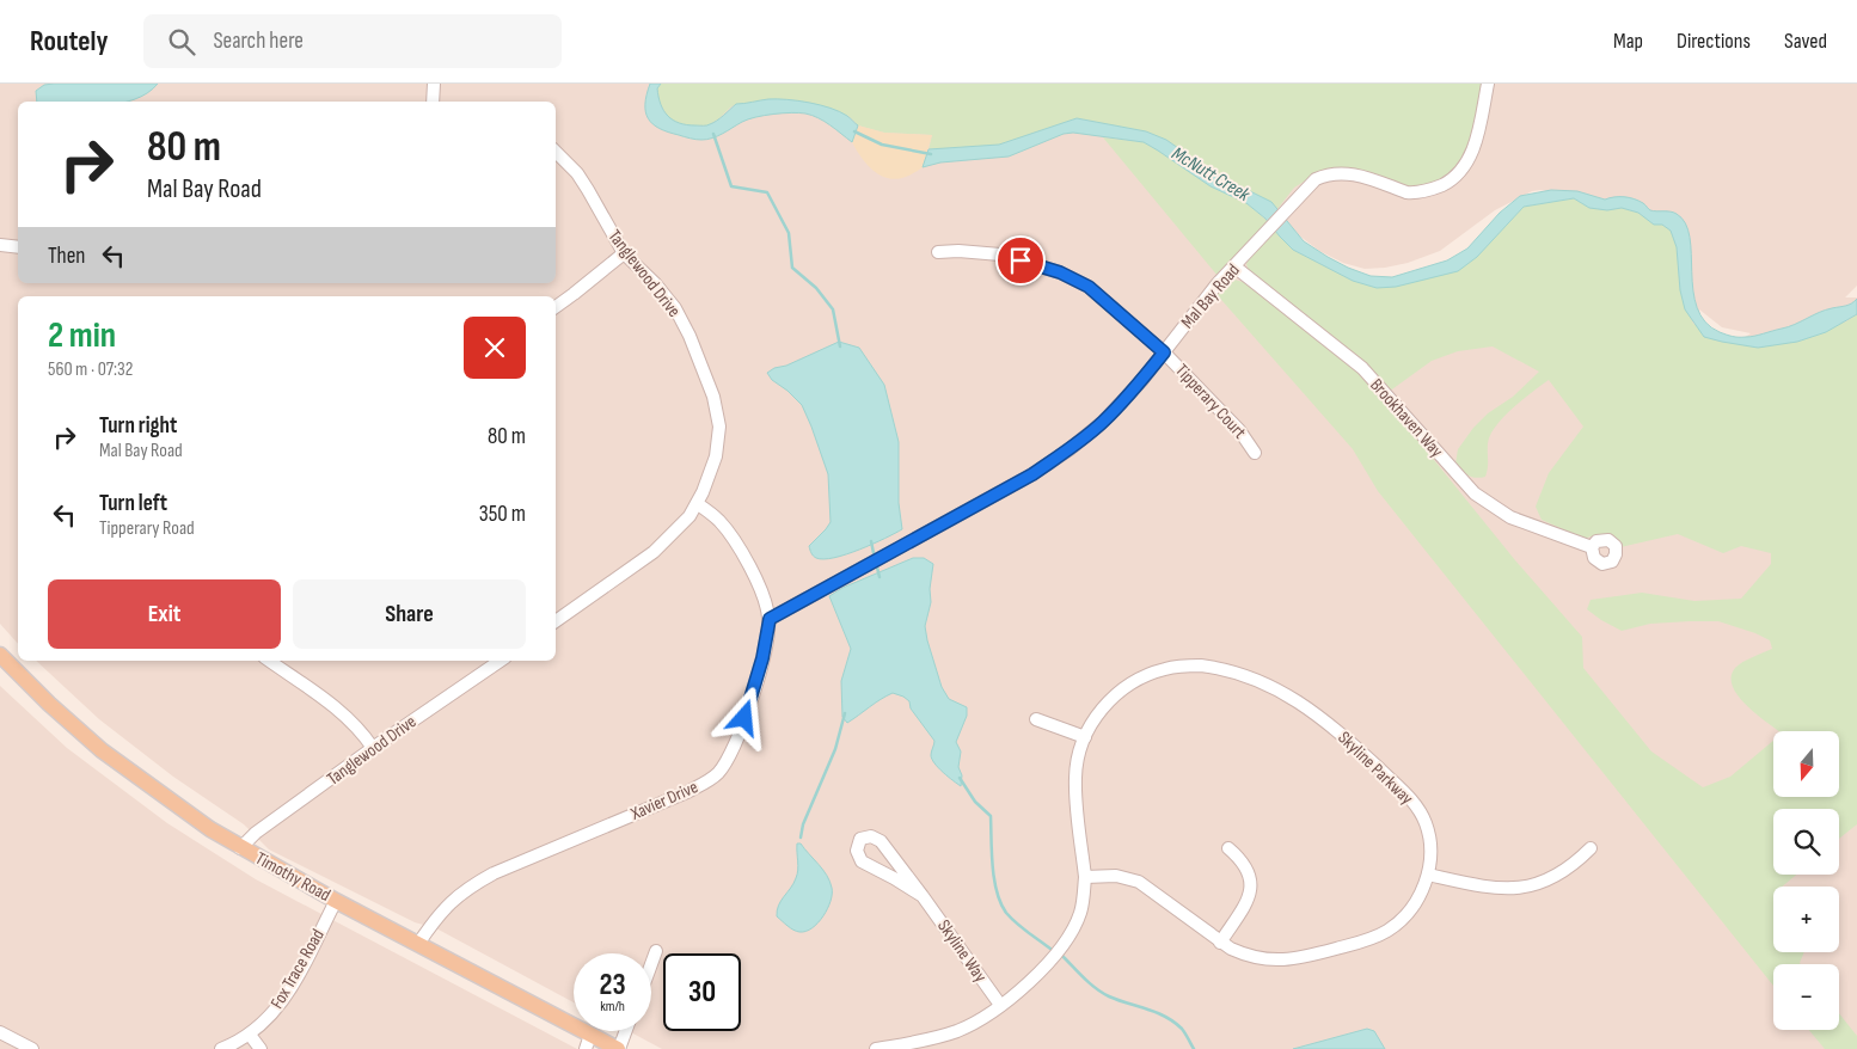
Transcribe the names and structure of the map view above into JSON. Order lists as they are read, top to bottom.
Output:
{
  "streets": {
    "main road": ["Timothy Road"],
    "street": [
      "Tanglewood Drive",
      "Mal Bay Road",
      "Tipperary Court",
      "Brookhaven Way",
      "Skyline Parkway",
      "Xavier Drive",
      "Skyline Way",
      "Fox Trace Road"
    ]
  },
  "crossings": [
    ["Tanglewood Drive", "Xavier Drive"],
    ["Tanglewood Drive", "Timothy Road"],
    ["Mal Bay Road", "Tipperary Court"],
    ["Mal Bay Road", "Brookhaven Way"],
    ["Mal Bay Road", "Xavier Drive"],
    ["Skyline Parkway", "Skyline Way"],
    ["Xavier Drive", "Timothy Road"],
    ["Timothy Road", "Fox Trace Road"]
  ],
  "water": ["McNutt Creek"],
  "north": "bottom",
  "page": {
    "header": "Routely",
    "search": "Search here",
    "nav": ["Map", "Directions", "Saved"],
    "turn": ["80 m", "Mal Bay Road"],
    "then": "Then",
    "heading": ["2 min", "560 m · 07:32"],
    "list": [
      {
        "name": "Turn right",
        "note": "Mal Bay Road",
        "value": "80 m"
      },
      {
        "name": "Turn left",
        "note": "Tipperary Road",
        "value": "350 m"
      }
    ],
    "buttons": ["Exit", "Share"],
    "map_buttons": ["+", "−"],
    "speed": "23 km/h",
    "limit": "30"
  }
}
